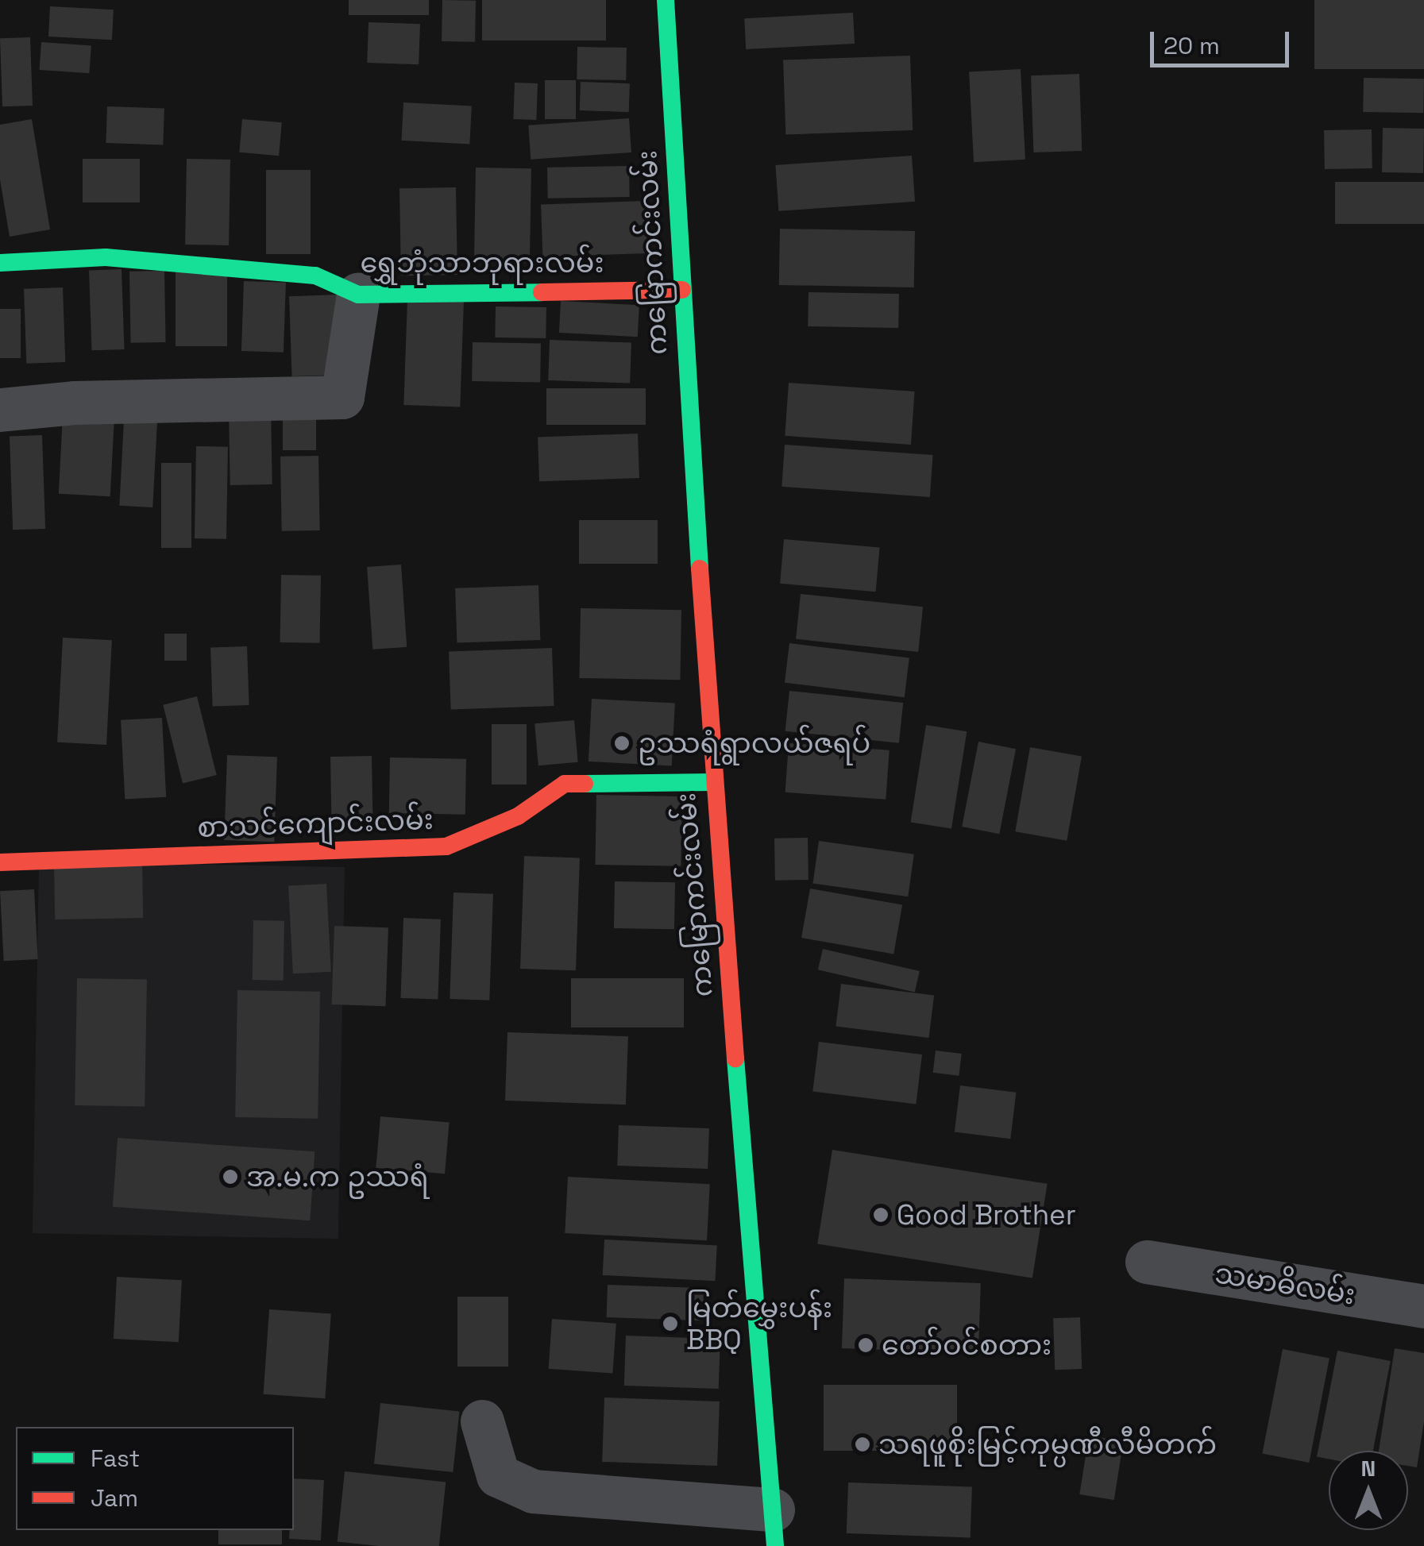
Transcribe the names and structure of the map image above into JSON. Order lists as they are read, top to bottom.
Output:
{
  "streets": {
    "main road": ["ကမြောကင်းလမ်း", "ရွှေဘုံသာဘုရားလမ်း", "စာသင်ကျောင်းလမ်း"],
    "street": ["သမာဓိလမ်း"]
  },
  "crossings": [
    ["ကမြောကင်းလမ်း", "ရွှေဘုံသာဘုရားလမ်း"],
    ["ကမြောကင်းလမ်း", "စာသင်ကျောင်းလမ်း"]
  ],
  "places": [
    "ဥဿရံရွာလယ်ဇရပ်",
    "အ.မ.က ဥဿရံ",
    "Good Brother",
    "မြတ်မွှေးပန်း BBQ",
    "တော်ဝင်စတား",
    "သရဖူစိုးမြင့်ကုမ္ပဏီလီမိတက်"
  ],
  "legend": ["Fast", "Jam"],
  "scale_bar": "20 m",
  "north": "top"
}
